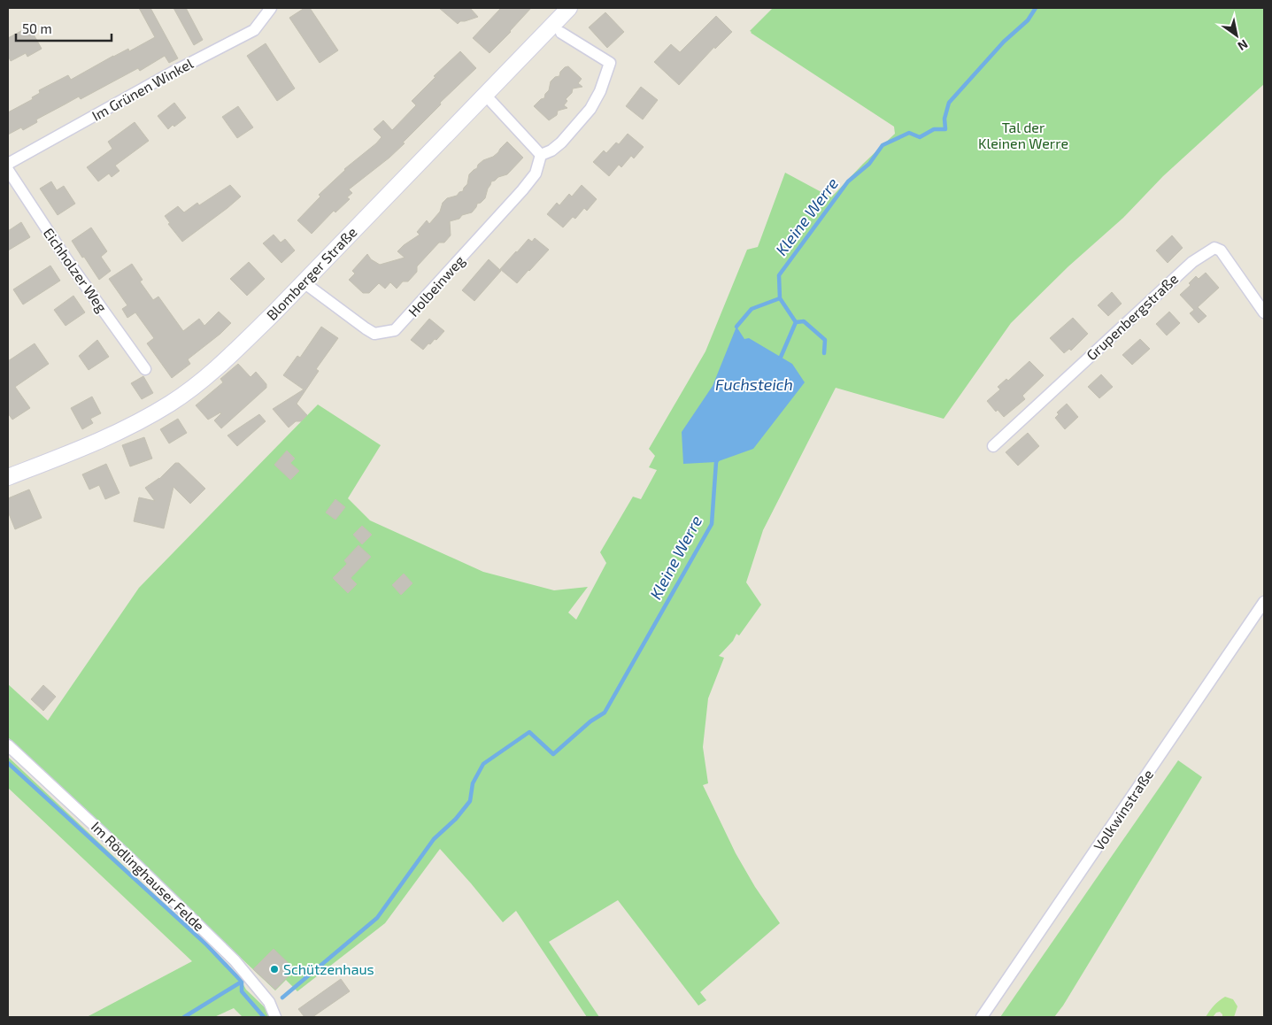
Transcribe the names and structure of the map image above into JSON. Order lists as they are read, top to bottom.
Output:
{
  "streets": {
    "street": [
      "Im Grünen Winkel",
      "Eichholzer Weg",
      "Blomberger Straße",
      "Holbeinweg",
      "Grupenbergstraße",
      "Volkwinstraße",
      "Im Rödlinghauser Felde"
    ]
  },
  "crossings": [
    ["Blomberger Straße", "Holbeinweg"]
  ],
  "water": ["Kleine Werre", "Fuchsteich"],
  "parks": ["Tal der Kleinen Werre"],
  "places": ["Schützenhaus"],
  "scale_bar": "50 m",
  "north": "bottom right"
}
